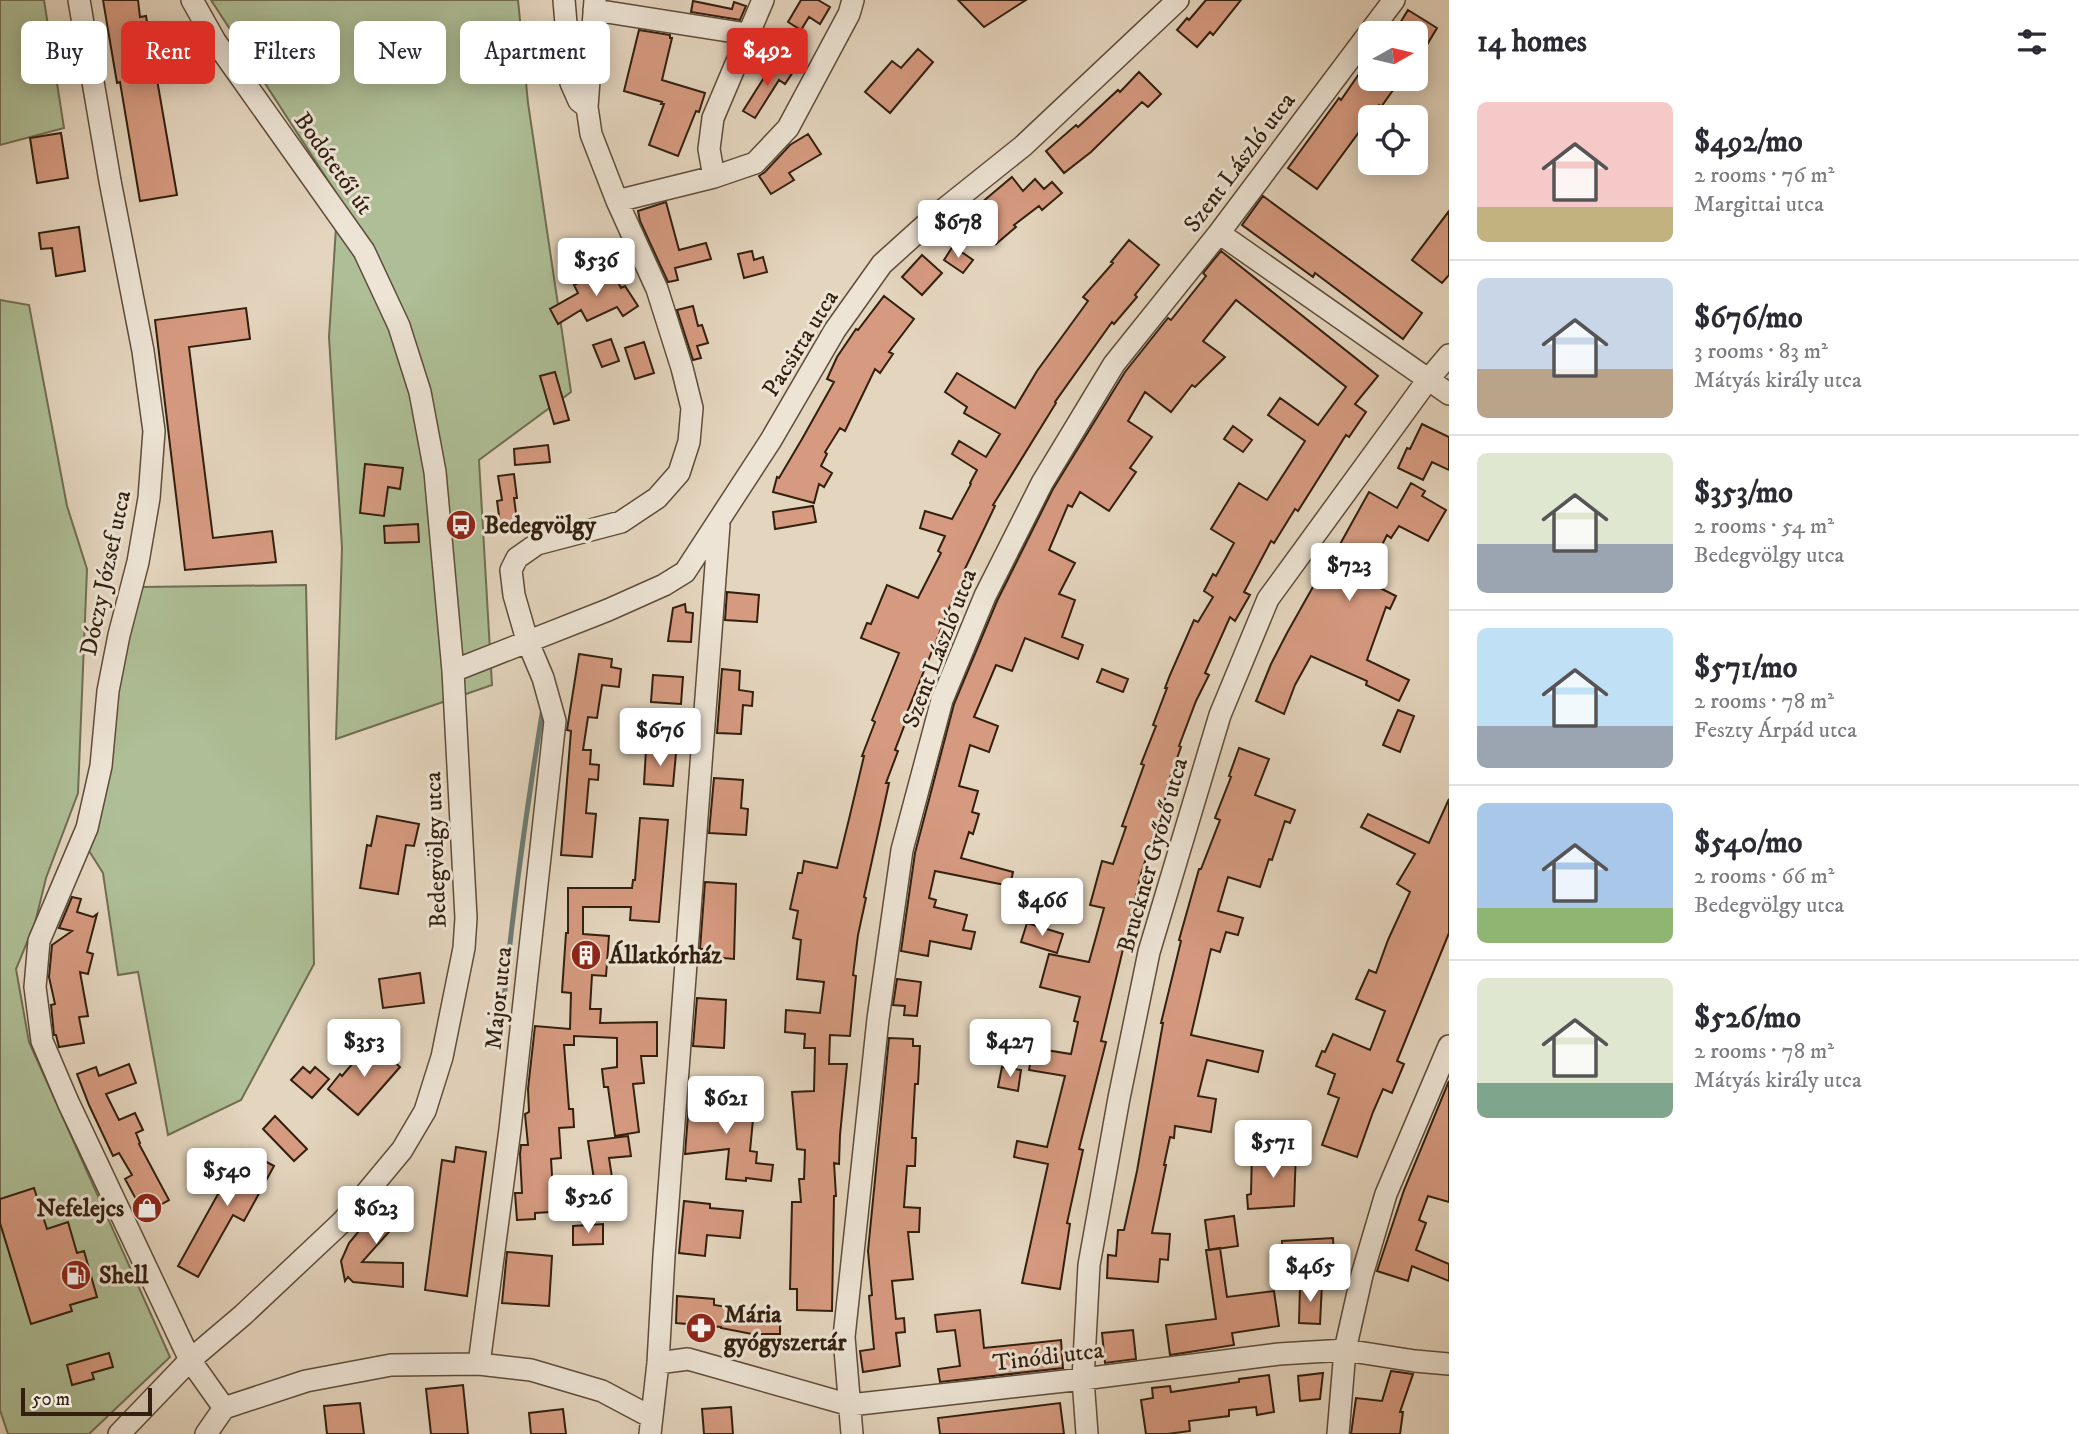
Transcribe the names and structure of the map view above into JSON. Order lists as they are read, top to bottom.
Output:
{
  "streets": {
    "street": [
      "Szent László utca",
      "Bodótetői út",
      "Pacsirta utca",
      "Dóczy József utca",
      "Bedegvölgy utca",
      "Bruckner Győző utca",
      "Major utca",
      "Tinódi utca"
    ]
  },
  "crossings": [
    ["Szent László utca", "Tinódi utca"],
    ["Bodótetői út", "Bedegvölgy utca"],
    ["Pacsirta utca", "Bedegvölgy utca"],
    ["Pacsirta utca", "Major utca"],
    ["Dóczy József utca", "Bedegvölgy utca"],
    ["Bruckner Győző utca", "Tinódi utca"]
  ],
  "places": {
    "bus stop": ["Bedegvölgy"],
    "building": ["Állatkórház"],
    "shop": ["Nefelejcs"],
    "fuel station": ["Shell"],
    "pharmacy": ["Mária gyógyszertár"]
  },
  "scale_bar": "50 m",
  "north": "right",
  "page": {
    "heading": "14 homes",
    "chip": [
      "Buy",
      "Rent",
      "Filters",
      "New",
      "Apartment"
    ],
    "price": [
      "$492",
      "$678",
      "$536",
      "$723",
      "$676",
      "$466",
      "$353",
      "$427",
      "$621",
      "$571",
      "$540",
      "$526",
      "$623",
      "$465"
    ],
    "list": [
      {
        "name": "$492/mo",
        "note": "2 rooms · 76 m² · Margittai utca"
      },
      {
        "name": "$676/mo",
        "note": "3 rooms · 83 m² · Mátyás király utca"
      },
      {
        "name": "$353/mo",
        "note": "2 rooms · 54 m² · Bedegvölgy utca"
      },
      {
        "name": "$571/mo",
        "note": "2 rooms · 78 m² · Feszty Árpád utca"
      },
      {
        "name": "$540/mo",
        "note": "2 rooms · 66 m² · Bedegvölgy utca"
      },
      {
        "name": "$526/mo",
        "note": "2 rooms · 78 m² · Mátyás király utca"
      }
    ],
    "scale": "50 m"
  }
}
